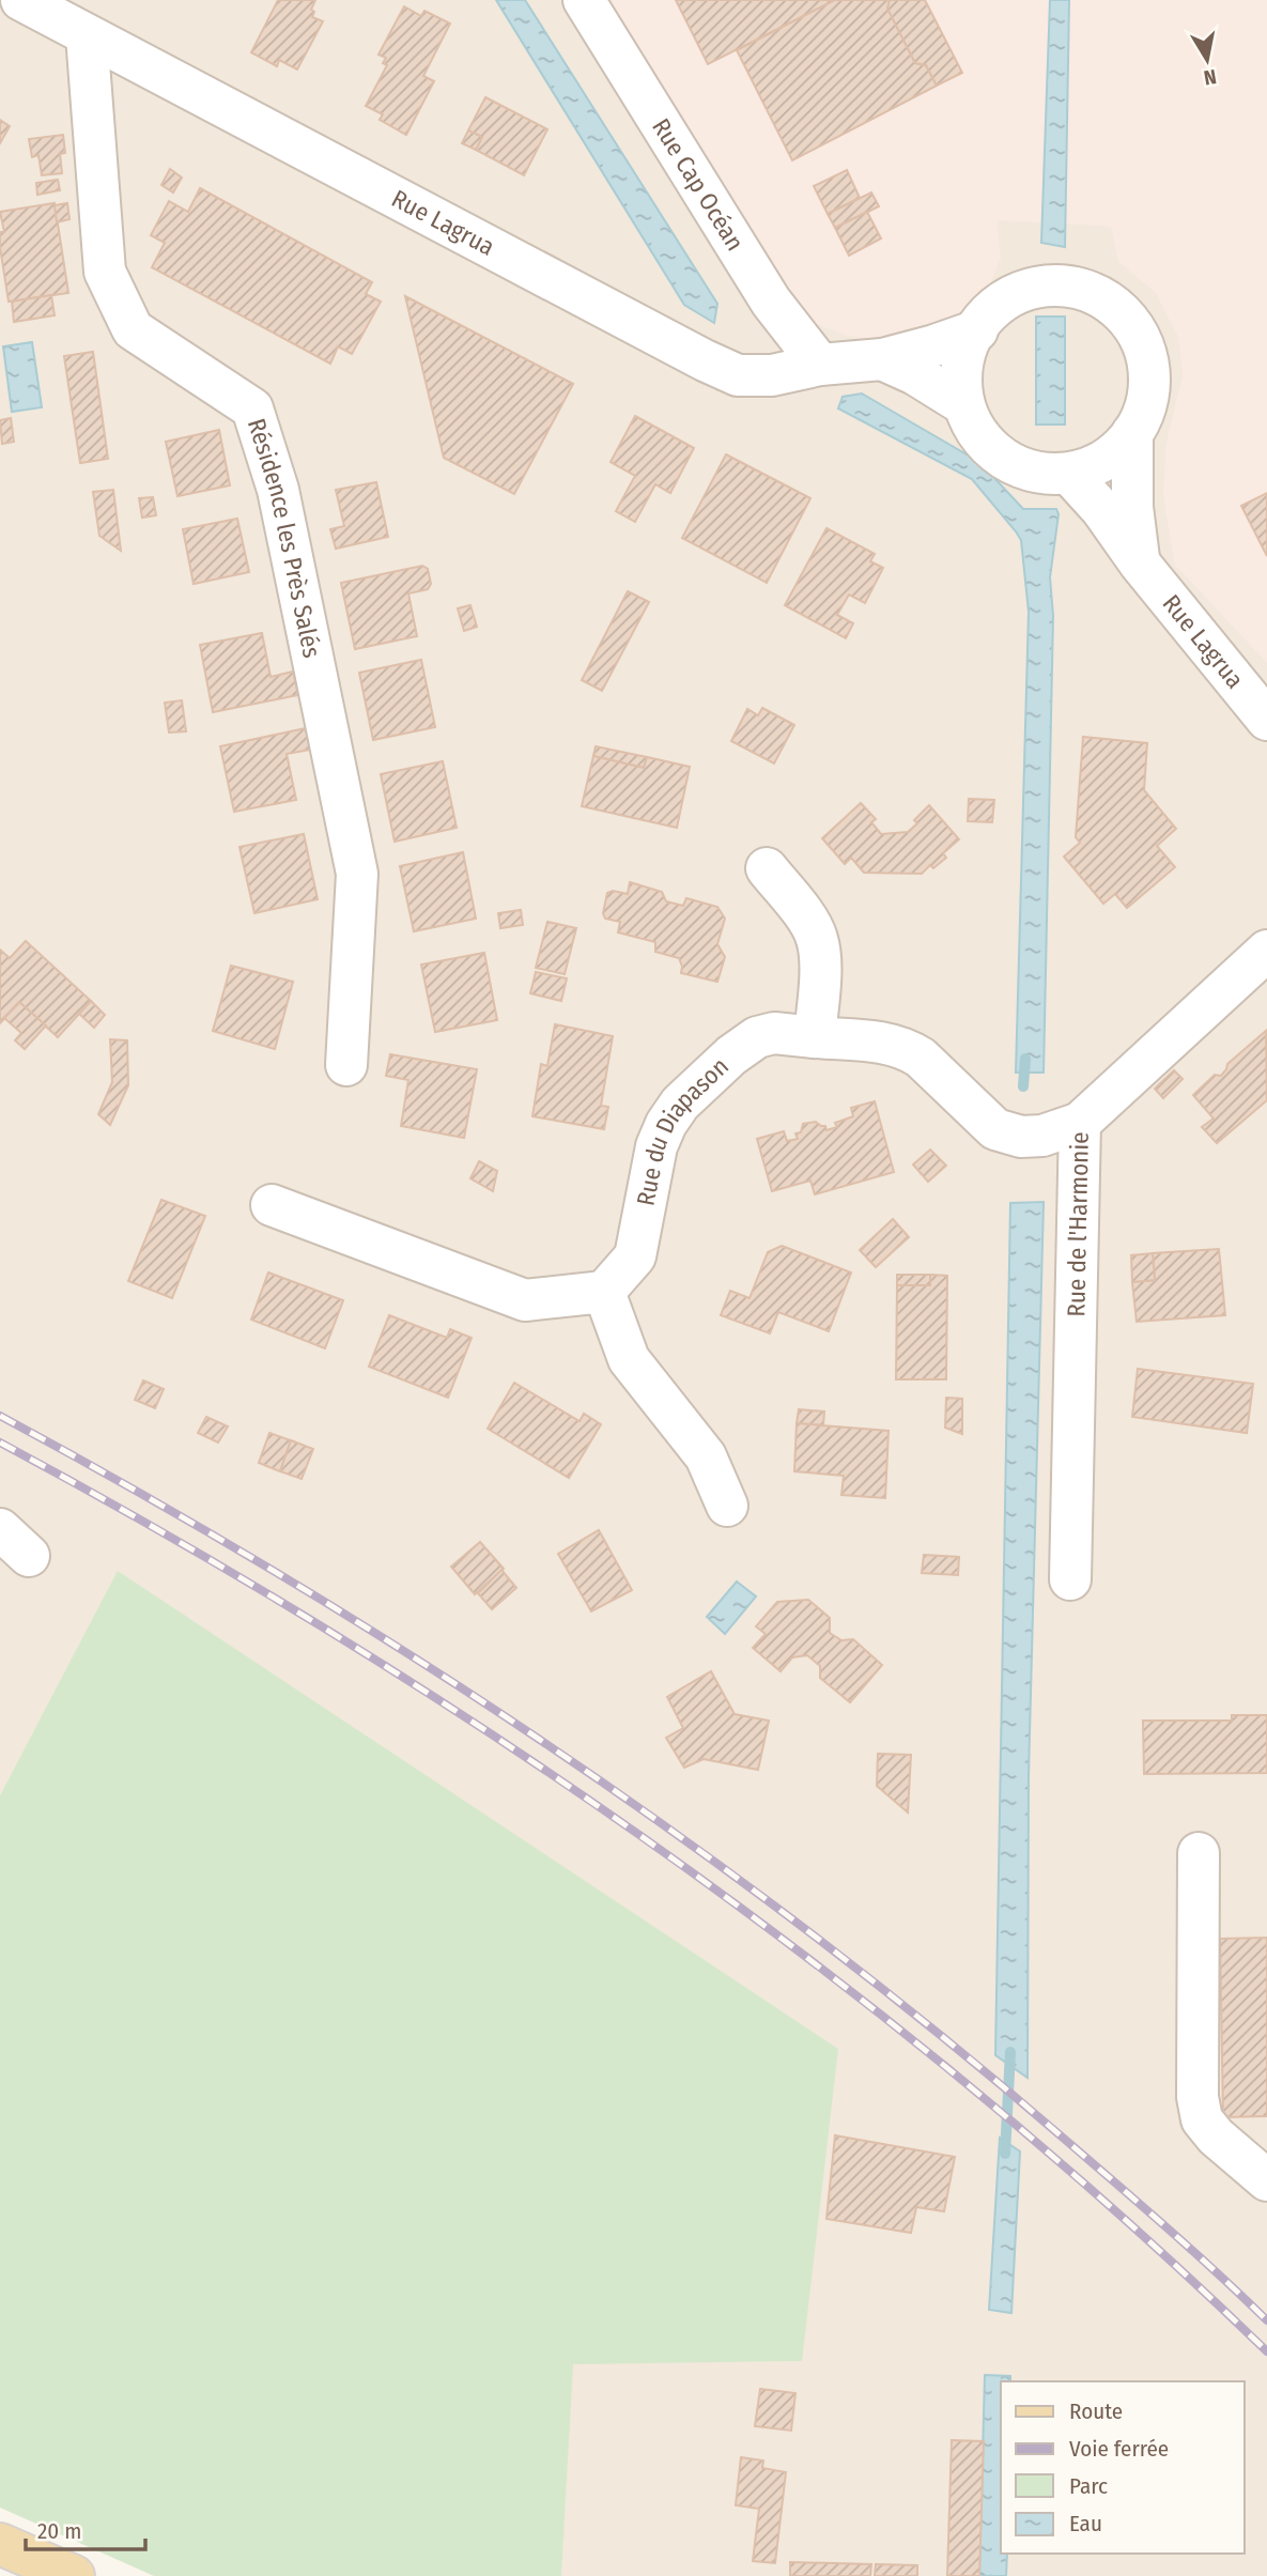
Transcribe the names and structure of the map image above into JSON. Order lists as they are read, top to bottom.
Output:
{
  "streets": {
    "street": [
      "Rue Cap Océan",
      "Rue Lagrua",
      "Résidence les Près Salés",
      "Rue du Diapason",
      "Rue de l'Harmonie"
    ]
  },
  "crossings": [
    ["Rue Cap Océan", "Rue Lagrua"],
    ["Rue Lagrua", "Résidence les Près Salés"],
    ["Rue du Diapason", "Rue de l'Harmonie"]
  ],
  "legend": [
    "Route",
    "Voie ferrée",
    "Parc",
    "Eau"
  ],
  "scale_bar": "20 m",
  "north": "bottom"
}
